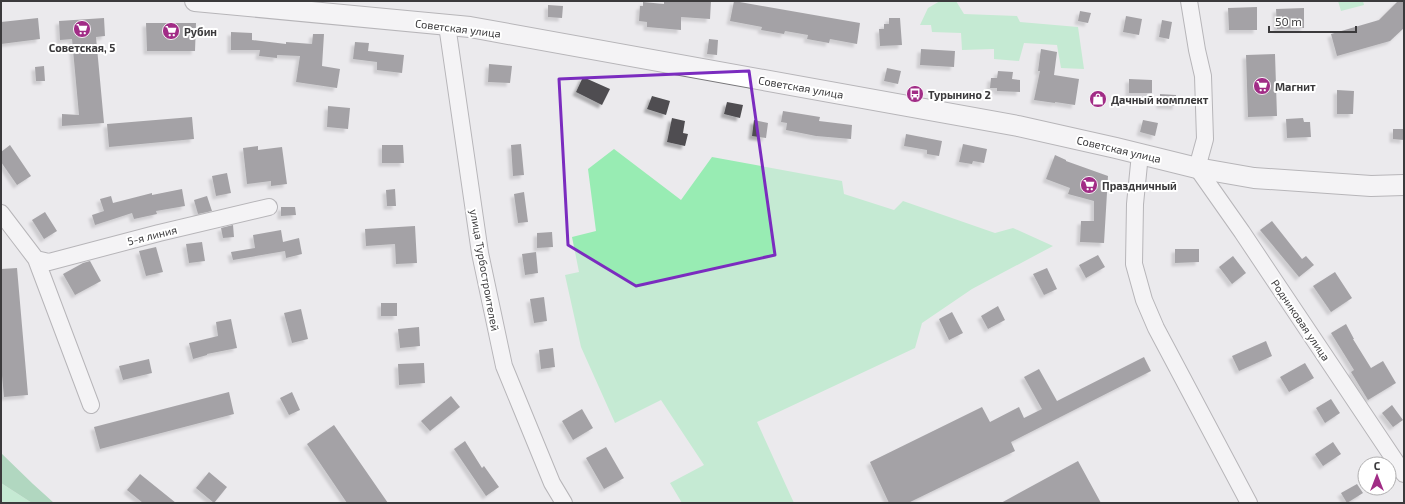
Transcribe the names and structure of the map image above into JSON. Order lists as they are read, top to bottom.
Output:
{
  "streets": {
    "main road": ["Советская улица"],
    "street": ["5-я линия", "улица Турбостроителей", "Родниковая улица"]
  },
  "crossings": [
    ["Советская улица", "улица Турбостроителей"],
    ["Советская улица", "Родниковая улица"]
  ],
  "places": {
    "supermarket": [
      "Советская, 5",
      "Рубин",
      "Магнит",
      "Праздничный"
    ],
    "bus stop": ["Турынино 2"],
    "shop": ["Дачный комплект"]
  },
  "scale_bar": "50 m",
  "north": "top"
}
